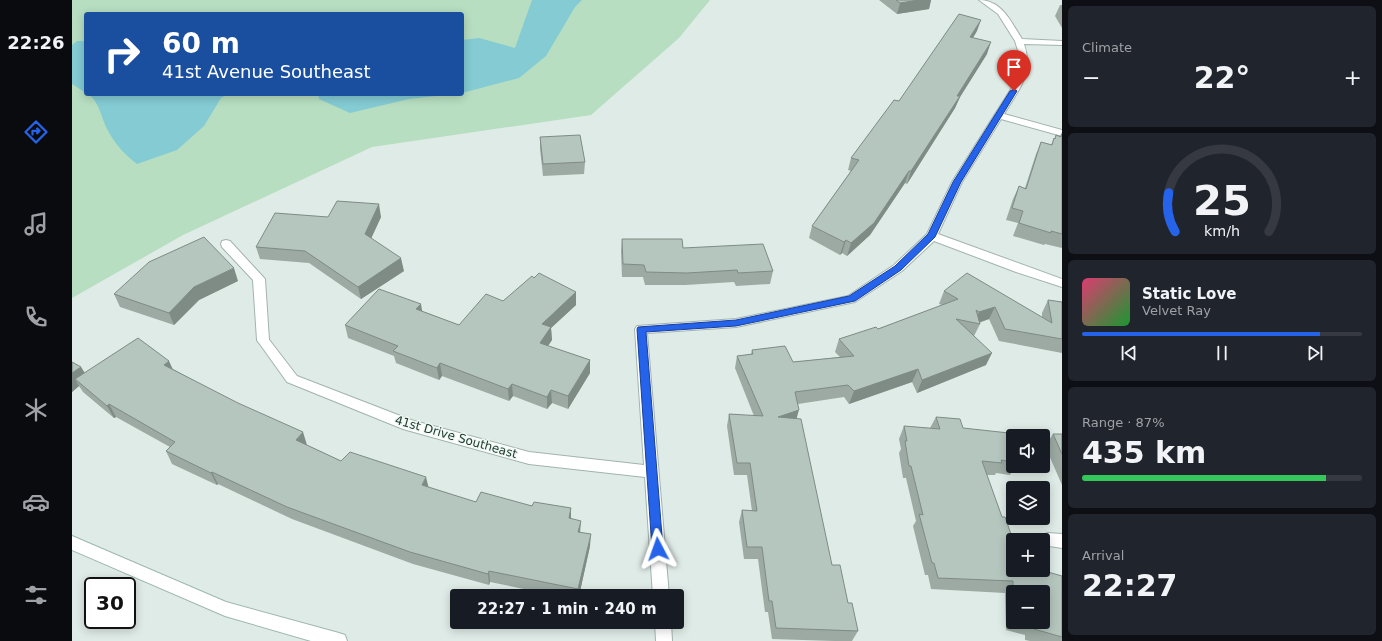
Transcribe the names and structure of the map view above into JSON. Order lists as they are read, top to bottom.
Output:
{
  "streets": {
    "street": ["41st Drive Southeast"]
  },
  "page": {
    "tabs": "22:26",
    "tile": [
      "Climate",
      ["Range · 87%", "435 km"],
      ["Arrival", "22:27"]
    ],
    "turn": ["60 m", "41st Avenue Southeast"],
    "heat": ["−", "22°", "+"],
    "song": ["Static Love", "Velvet Ray"],
    "map_buttons": ["+", "−"],
    "limit": "30",
    "trip": "22:27 · 1 min · 240 m",
    "gauge": ["25", "km/h"]
  }
}
